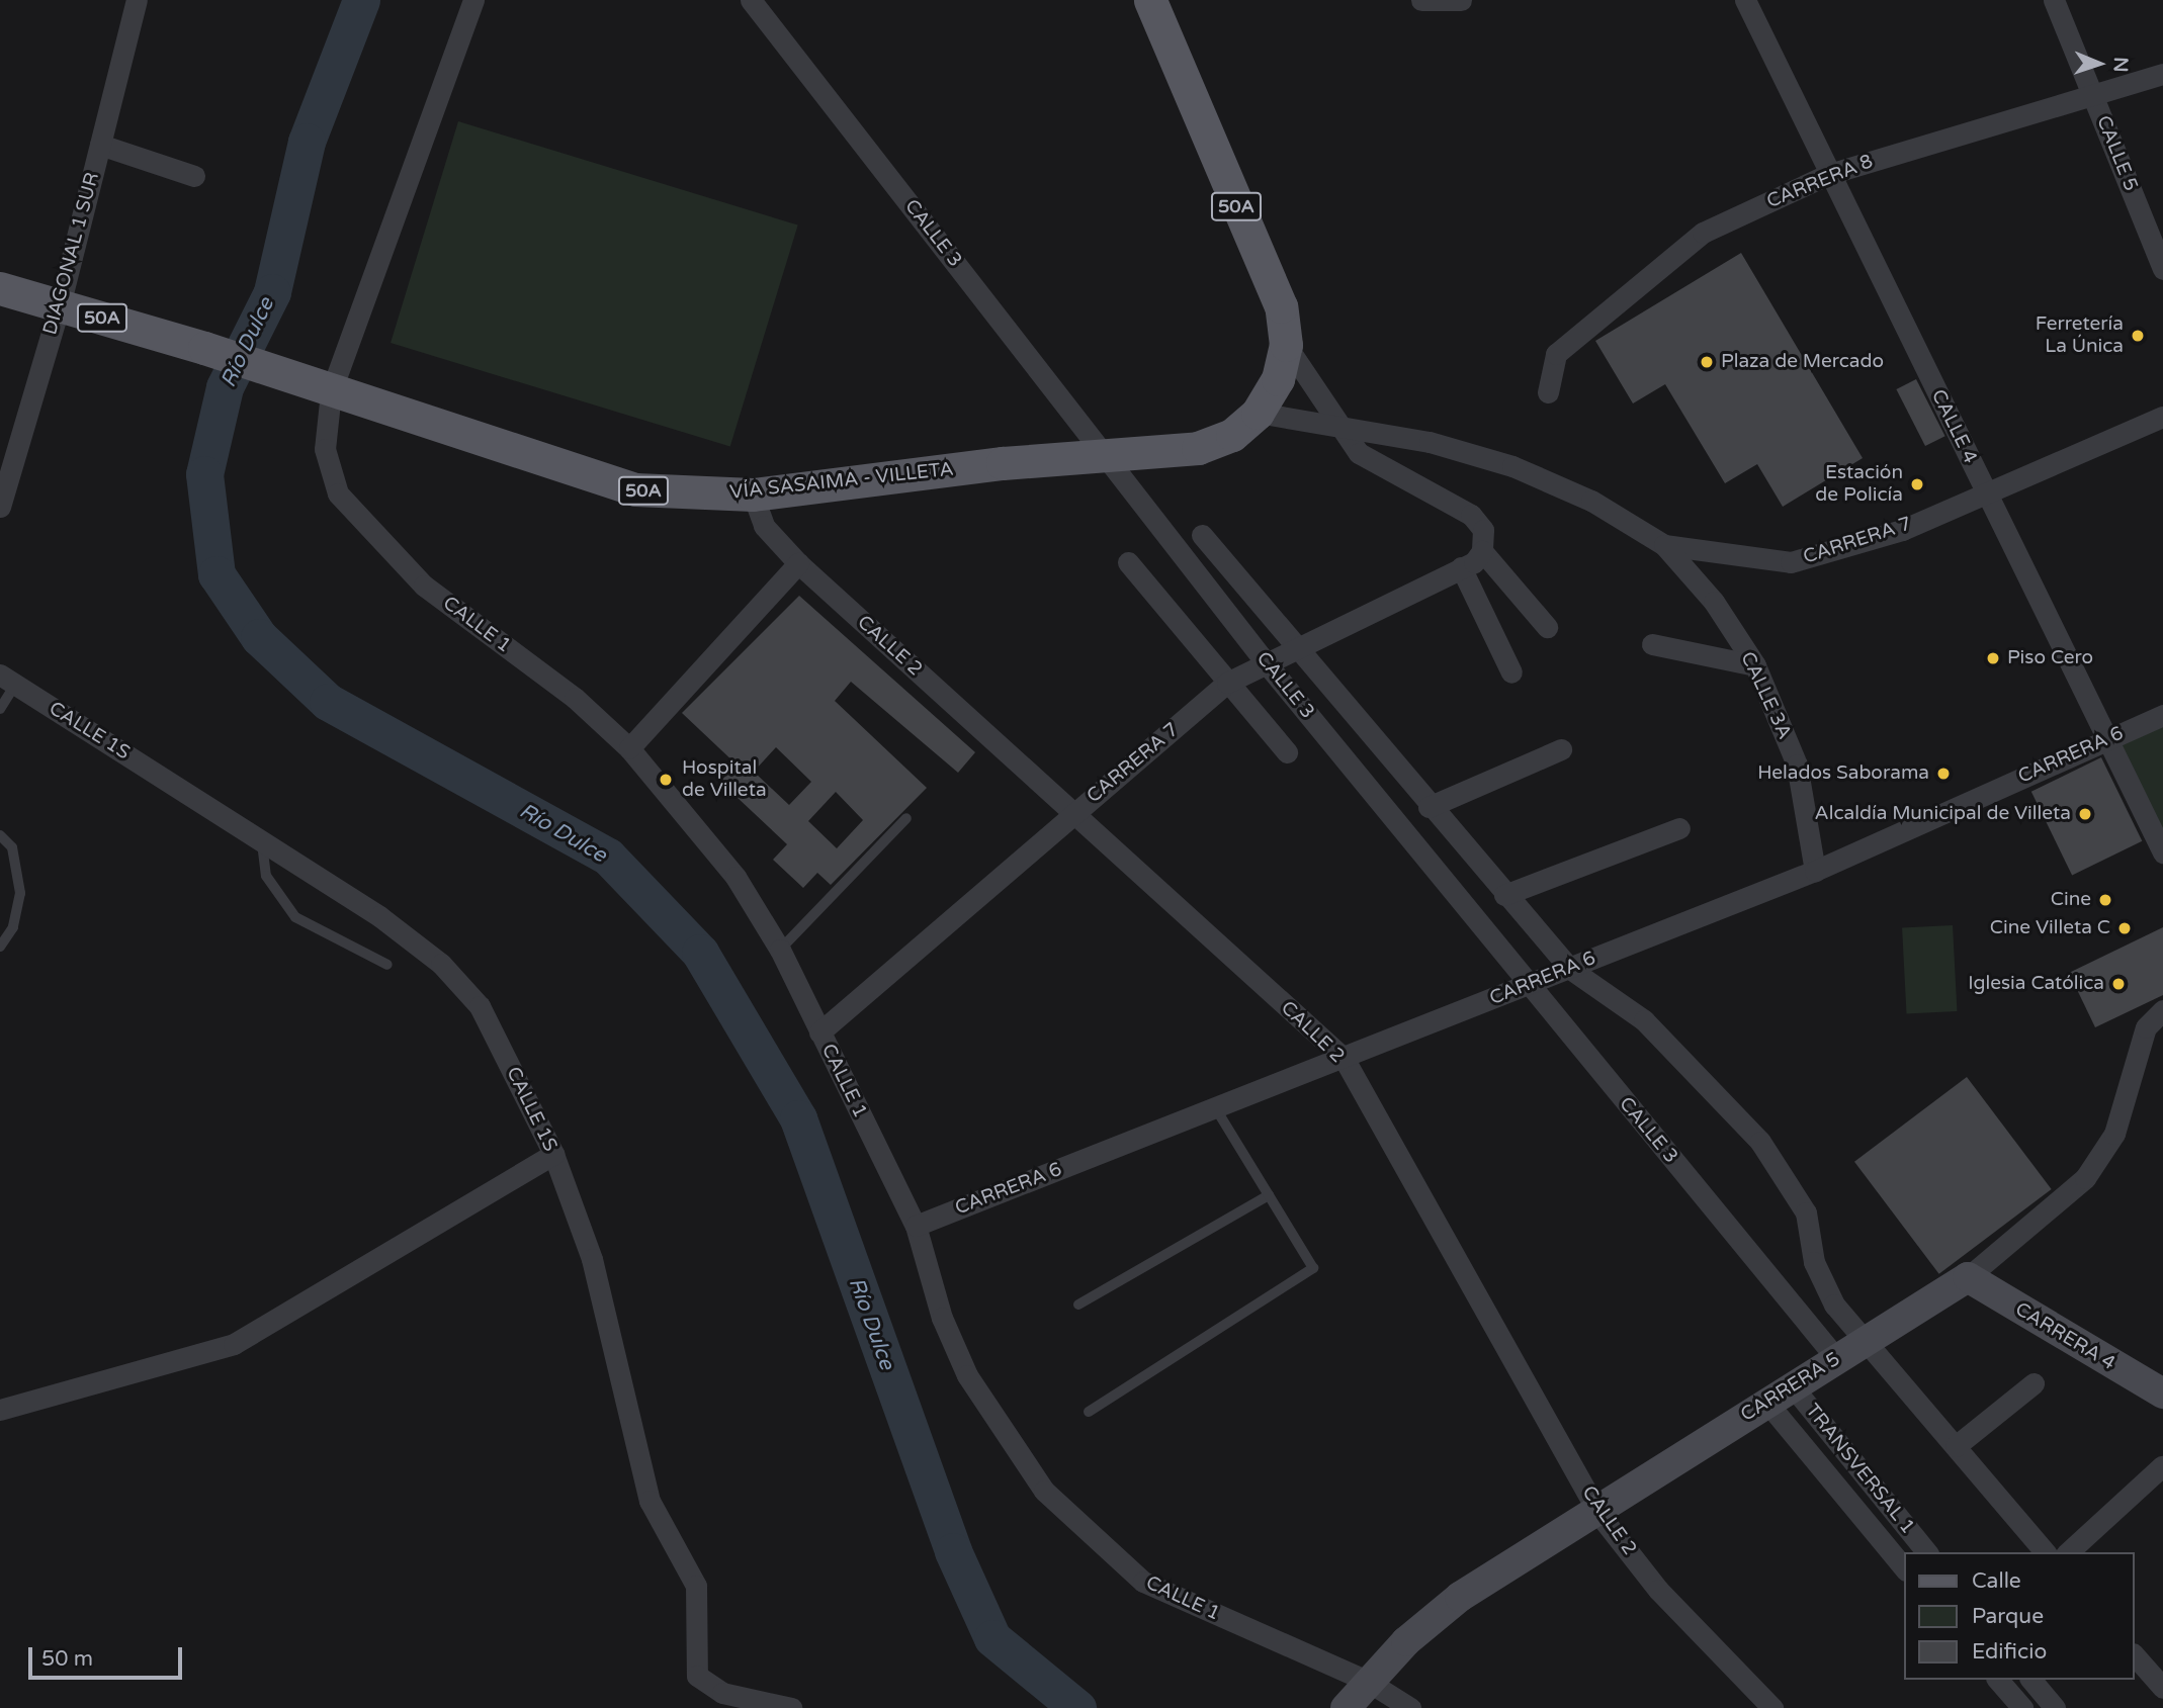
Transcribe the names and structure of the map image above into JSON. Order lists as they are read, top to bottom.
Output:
{
  "streets": {
    "main road": ["50A", "VÍA SASAIMA - VILLETA"],
    "street": [
      "CALLE 5",
      "CARRERA 8",
      "CALLE 3",
      "DIAGONAL 1 SUR",
      "CALLE 4",
      "CARRERA 7",
      "CALLE 1",
      "CALLE 2",
      "CALLE 3A",
      "CALLE 1S",
      "CARRERA 6",
      "CARRERA 4",
      "CARRERA 5",
      "TRANSVERSAL 1"
    ]
  },
  "crossings": [
    ["CALLE 5", "CARRERA 8"],
    ["CARRERA 8", "CALLE 4"],
    ["CALLE 3", "CARRERA 7"],
    ["CALLE 3", "CARRERA 6"],
    ["CALLE 3", "CARRERA 5"],
    ["DIAGONAL 1 SUR", "VÍA SASAIMA - VILLETA"],
    ["CALLE 4", "CARRERA 7"],
    ["CALLE 4", "CARRERA 6"],
    ["VÍA SASAIMA - VILLETA", "CARRERA 7"],
    ["VÍA SASAIMA - VILLETA", "CALLE 1"],
    ["VÍA SASAIMA - VILLETA", "CALLE 2"],
    ["CARRERA 7", "CALLE 1"],
    ["CARRERA 7", "CALLE 2"],
    ["CARRERA 7", "CALLE 3A"],
    ["CALLE 1", "CARRERA 6"],
    ["CALLE 1", "CARRERA 5"],
    ["CALLE 2", "CARRERA 6"],
    ["CALLE 2", "CARRERA 5"],
    ["CALLE 3A", "CARRERA 6"],
    ["CARRERA 4", "CARRERA 5"],
    ["CARRERA 5", "TRANSVERSAL 1"]
  ],
  "water": ["Río Dulce"],
  "places": [
    "Ferretería La Única",
    "Plaza de Mercado",
    "Estación de Policía",
    "Piso Cero",
    "Helados Saborama",
    "Hospital de Villeta",
    "Alcaldía Municipal de Villeta",
    "Cine",
    "Cine Villeta C",
    "Iglesia Católica"
  ],
  "legend": ["Calle", "Parque", "Edificio"],
  "scale_bar": "50 m",
  "north": "right"
}
